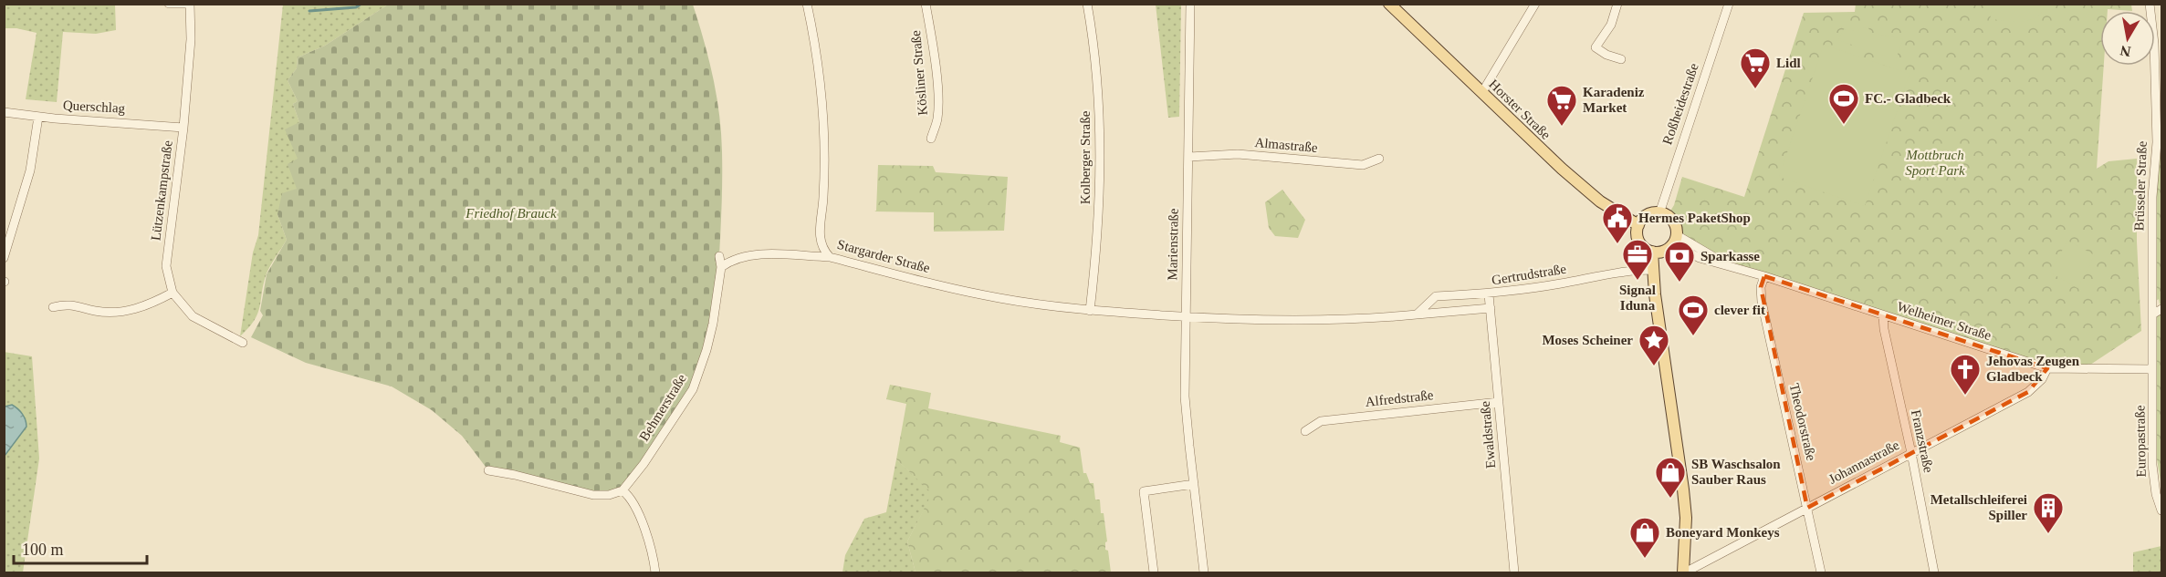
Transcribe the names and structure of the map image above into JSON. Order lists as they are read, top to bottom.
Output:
{
  "streets": {
    "main road": ["Horster Straße"],
    "street": [
      "Kösliner Straße",
      "Roßheidestraße",
      "Querschlag",
      "Almastraße",
      "Kolberger Straße",
      "Brüsseler Straße",
      "Lützenkampstraße",
      "Marienstraße",
      "Stargarder Straße",
      "Gertrudstraße",
      "Welheimer Straße",
      "Alfredstraße",
      "Behmerstraße",
      "Theodorstraße",
      "Ewaldstraße",
      "Franzstraße",
      "Europastraße",
      "Johannastraße"
    ]
  },
  "crossings": [
    ["Roßheidestraße", "Horster Straße"],
    ["Roßheidestraße", "Welheimer Straße"],
    ["Querschlag", "Lützenkampstraße"],
    ["Horster Straße", "Welheimer Straße"],
    ["Almastraße", "Marienstraße"],
    ["Kolberger Straße", "Stargarder Straße"],
    ["Brüsseler Straße", "Welheimer Straße"],
    ["Brüsseler Straße", "Europastraße"],
    ["Marienstraße", "Stargarder Straße"],
    ["Marienstraße", "Gertrudstraße"],
    ["Stargarder Straße", "Gertrudstraße"],
    ["Gertrudstraße", "Ewaldstraße"],
    ["Welheimer Straße", "Theodorstraße"],
    ["Welheimer Straße", "Franzstraße"],
    ["Welheimer Straße", "Europastraße"],
    ["Welheimer Straße", "Johannastraße"],
    ["Alfredstraße", "Ewaldstraße"],
    ["Theodorstraße", "Johannastraße"],
    ["Franzstraße", "Johannastraße"]
  ],
  "parks": ["Mottbruch Sport Park", "Friedhof Brauck"],
  "places": {
    "supermarket": ["Lidl", "Karadeniz Market"],
    "sports": ["FC.- Gladbeck", "clever fit"],
    "public building": ["Hermes PaketShop"],
    "office": ["Signal Iduna"],
    "bank": ["Sparkasse"],
    "place": ["Moses Scheiner"],
    "church": ["Jehovas Zeugen Gladbeck"],
    "shop": ["SB Waschsalon Sauber Raus", "Boneyard Monkeys"],
    "building": ["Metallschleiferei Spiller"]
  },
  "scale_bar": "100 m",
  "north": "bottom"
}
